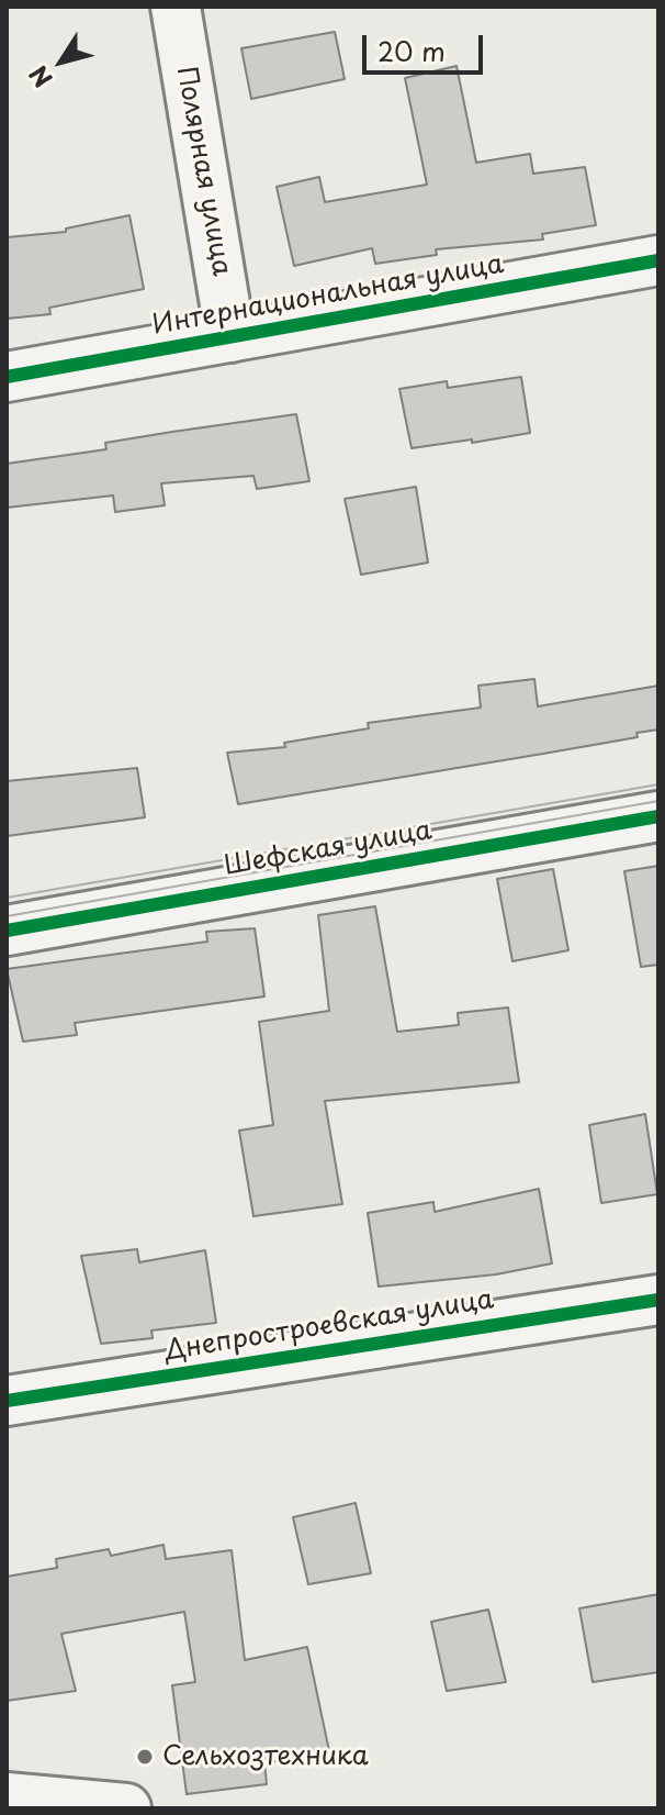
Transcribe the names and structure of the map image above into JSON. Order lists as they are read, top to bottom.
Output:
{
  "streets": {
    "main road": [
      "Полярная улица",
      "Интернациональная улица",
      "Шефская улица",
      "Днепростроевская улица"
    ]
  },
  "crossings": [
    ["Полярная улица", "Интернациональная улица"]
  ],
  "places": ["Сельхозтехника"],
  "scale_bar": "20 m",
  "north": "bottom left"
}
